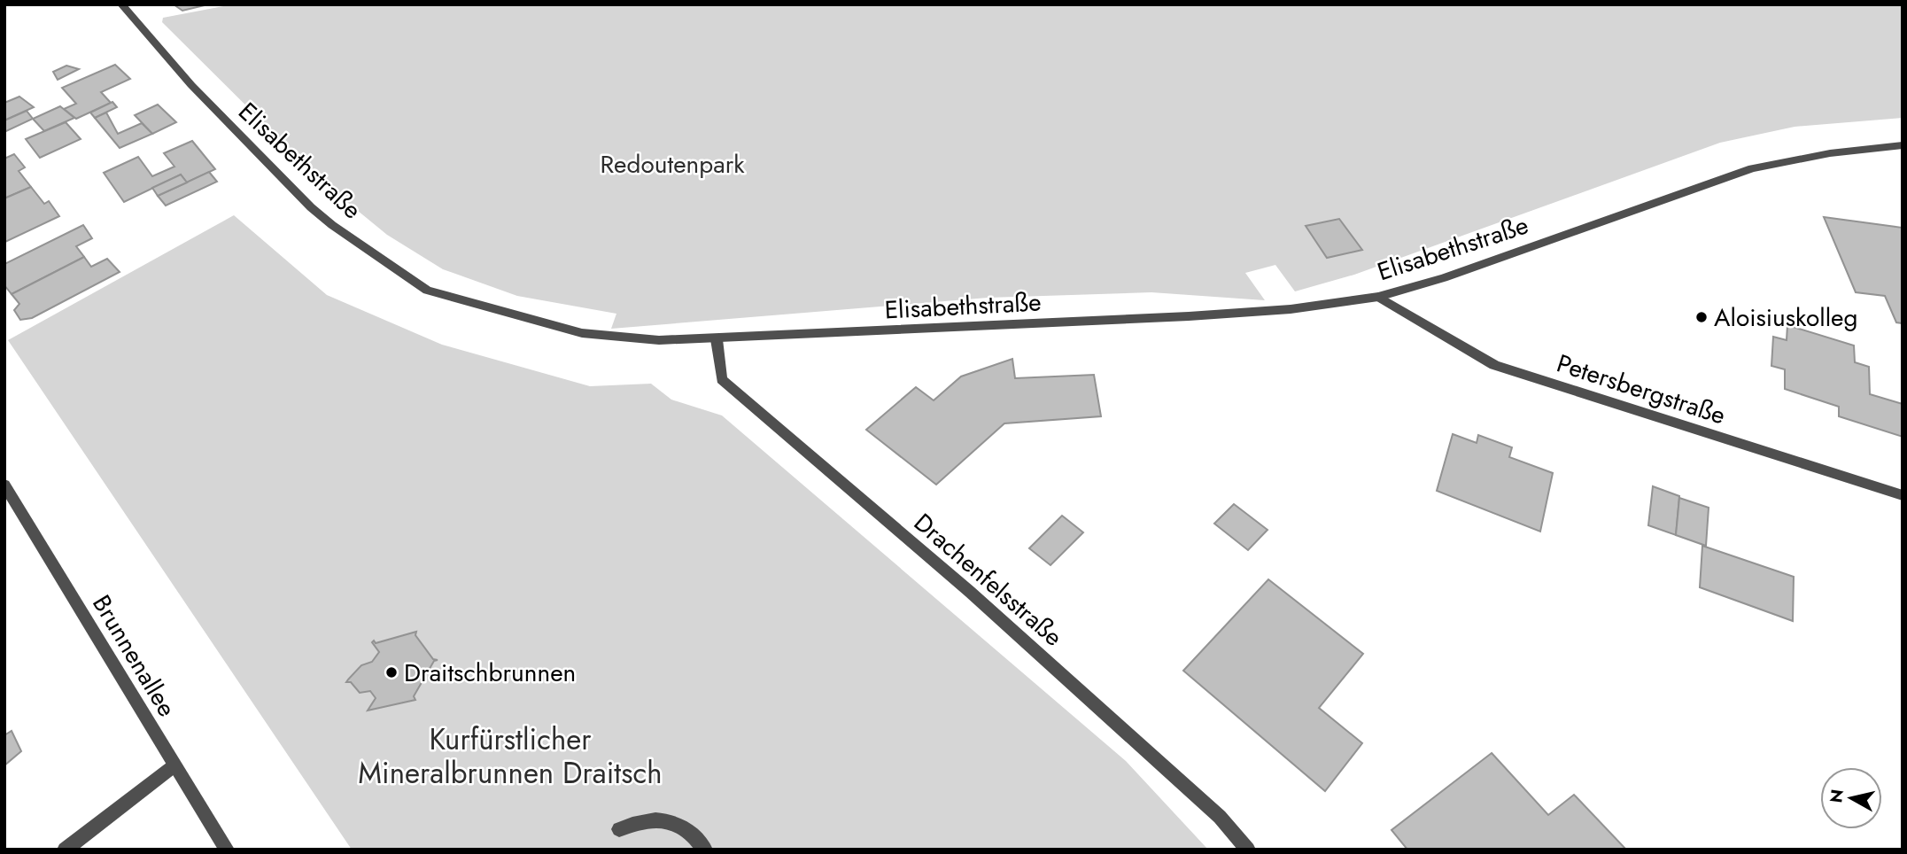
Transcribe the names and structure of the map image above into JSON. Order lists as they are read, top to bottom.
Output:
{
  "streets": {
    "street": [
      "Elisabethstraße",
      "Petersbergstraße",
      "Drachenfelsstraße",
      "Brunnenallee"
    ]
  },
  "crossings": [
    ["Elisabethstraße", "Petersbergstraße"],
    ["Elisabethstraße", "Drachenfelsstraße"]
  ],
  "parks": ["Redoutenpark", "Kurfürstlicher Mineralbrunnen Draitsch"],
  "places": ["Aloisiuskolleg", "Draitschbrunnen"],
  "north": "left"
}
